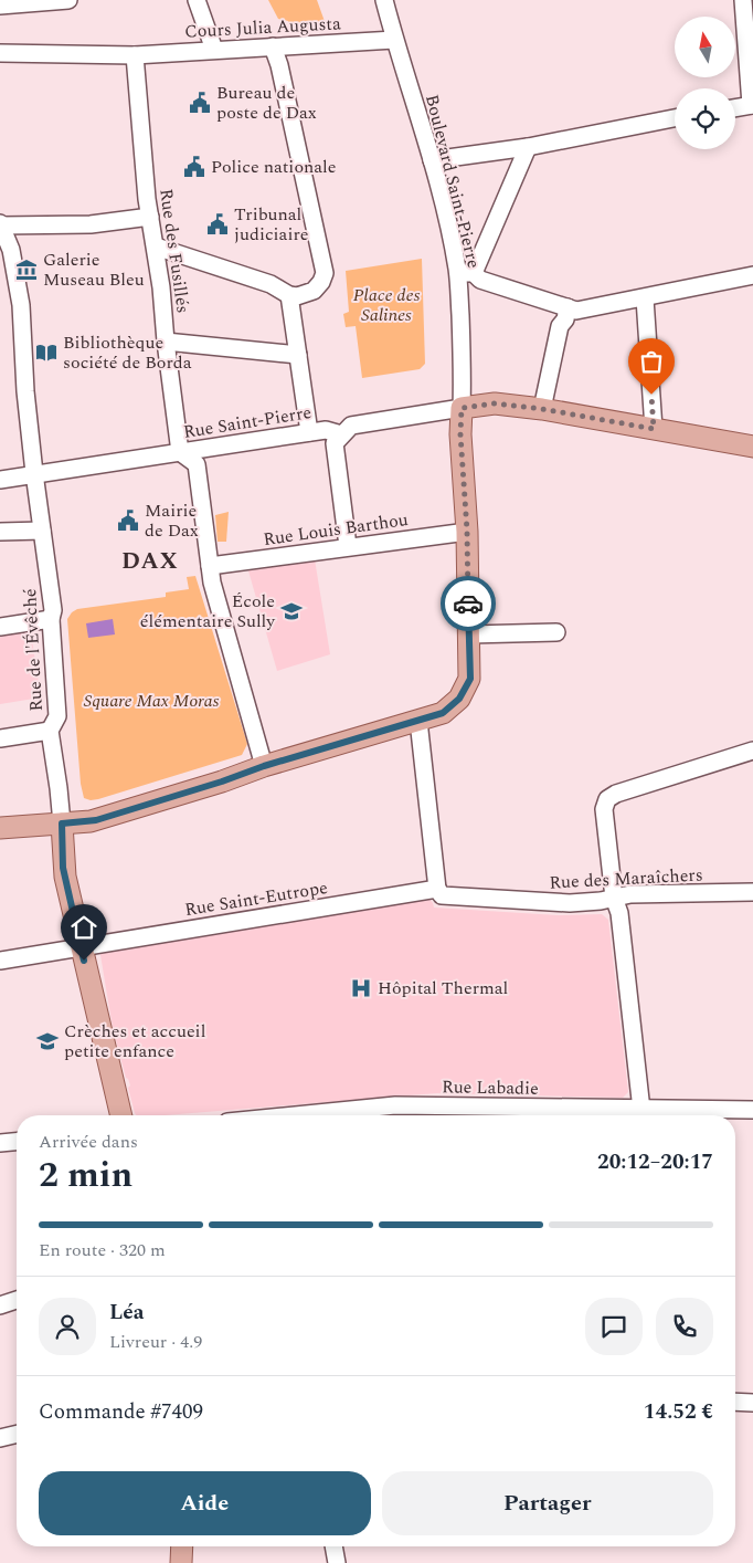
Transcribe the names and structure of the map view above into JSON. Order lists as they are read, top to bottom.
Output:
{
  "streets": {
    "street": [
      "Cours Julia Augusta",
      "Boulevard Saint-Pierre",
      "Rue des Fusillés",
      "Rue Saint-Pierre",
      "Rue Louis Barthou",
      "Rue de l'Évêché",
      "Rue des Maraîchers",
      "Rue Saint-Eutrope",
      "Rue Labadie"
    ]
  },
  "crossings": [
    ["Cours Julia Augusta", "Boulevard Saint-Pierre"],
    ["Cours Julia Augusta", "Rue des Fusillés"],
    ["Rue des Fusillés", "Rue Saint-Pierre"],
    ["Rue Saint-Pierre", "Rue de l'Évêché"],
    ["Rue des Maraîchers", "Rue Saint-Eutrope"]
  ],
  "districts": ["DAX"],
  "parks": ["Place des Salines", "Square Max Moras"],
  "places": {
    "public building": [
      "Bureau de poste de Dax",
      "Police nationale",
      "Tribunal judiciaire",
      "Mairie de Dax"
    ],
    "museum": ["Galerie Museau Bleu"],
    "library": ["Bibliothèque société de Borda"],
    "school or university": ["École élémentaire Sully", "Crèches et accueil petite enfance"],
    "hospital": ["Hôpital Thermal"]
  },
  "north": "top",
  "page": {
    "heading": ["2 min", "Arrivée dans", "20:12–20:17"],
    "panel": [
      "Léa",
      "Livreur · 4.9",
      "Commande #7409",
      "14.52 €"
    ],
    "bar": "En route · 320 m",
    "buttons": ["Aide", "Partager"]
  }
}
